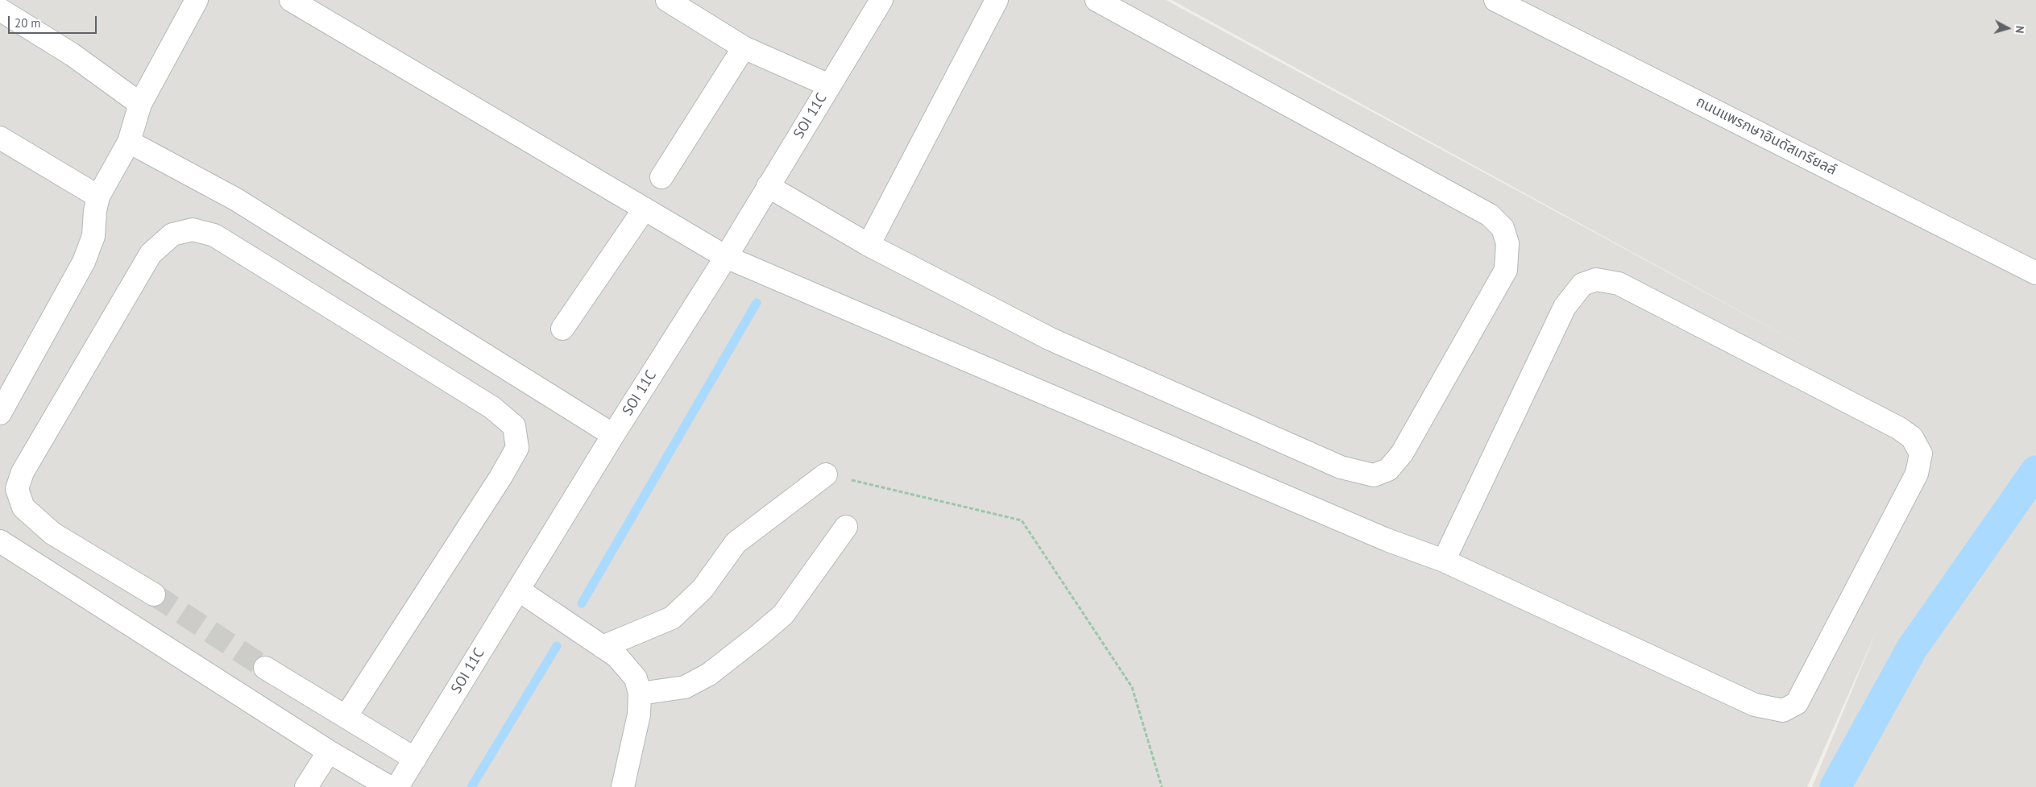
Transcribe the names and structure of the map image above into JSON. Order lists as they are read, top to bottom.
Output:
{
  "streets": {
    "street": ["SOI 11C", "ถนนแพรกษาอินดัสเทรียลล์"]
  },
  "scale_bar": "20 m",
  "north": "right"
}
